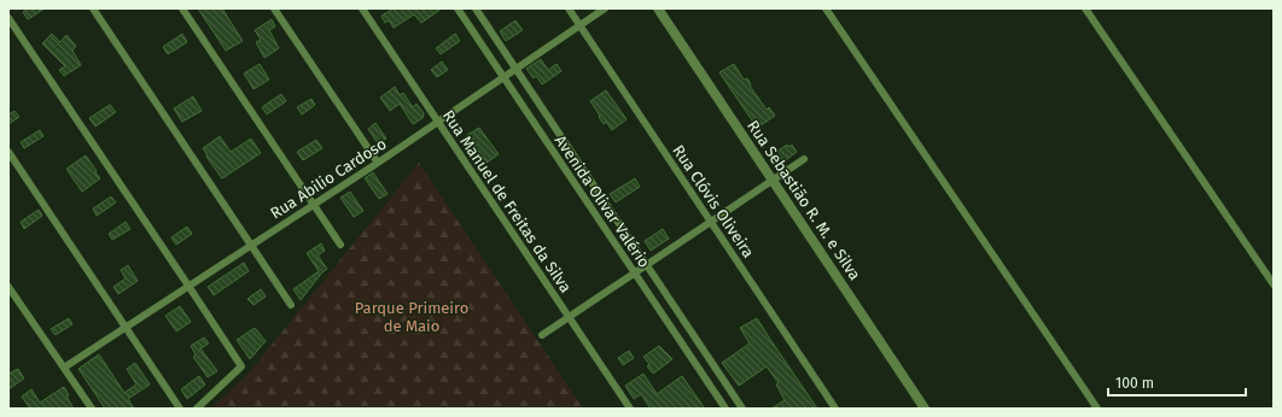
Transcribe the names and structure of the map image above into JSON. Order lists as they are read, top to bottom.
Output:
{
  "streets": {
    "street": [
      "Rua Abilio Cardoso",
      "Rua Sebastião R. M. e Silva",
      "Rua Manuel de Freitas da Silva",
      "Avenida Olivar Valério",
      "Rua Clóvis Oliveira"
    ]
  },
  "crossings": [
    ["Rua Abilio Cardoso", "Rua Manuel de Freitas da Silva"],
    ["Rua Abilio Cardoso", "Avenida Olivar Valério"],
    ["Rua Abilio Cardoso", "Rua Clóvis Oliveira"]
  ],
  "parks": ["Parque Primeiro de Maio"],
  "scale_bar": "100 m"
}
